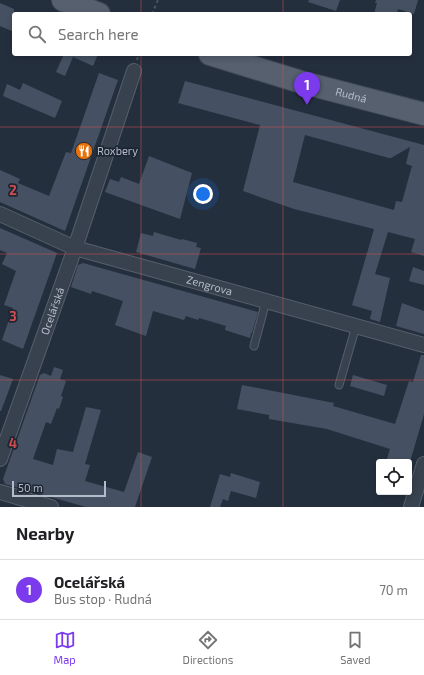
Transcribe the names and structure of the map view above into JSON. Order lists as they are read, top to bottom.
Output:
{
  "streets": {
    "main road": ["Rudná"],
    "street": ["Zengrova", "Ocelářská"]
  },
  "crossings": [
    ["Zengrova", "Ocelářská"]
  ],
  "places": {
    "restaurant": ["Roxbery"]
  },
  "scale_bar": "50 m",
  "page": {
    "search": "Search here",
    "pins": "1",
    "scale": "50 m",
    "heading": "Nearby",
    "list": [
      {
        "mark": "1",
        "name": "Ocelářská",
        "note": "Bus stop · Rudná",
        "value": "70 m"
      }
    ],
    "nav": ["Map", "Directions", "Saved"]
  },
  "grid": {
    "rows": ["2", "3", "4"]
  }
}
